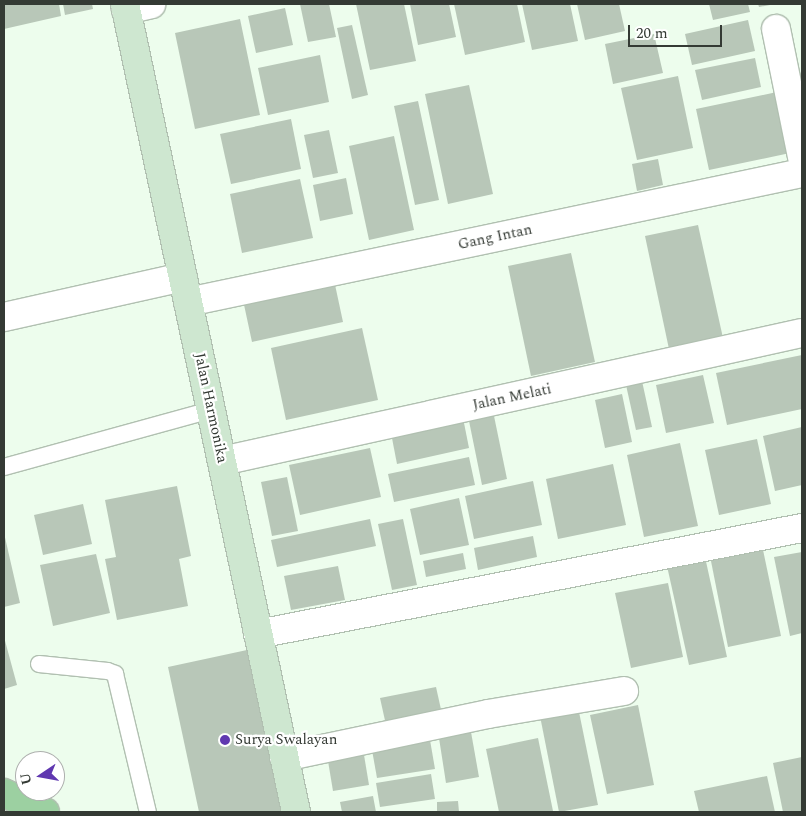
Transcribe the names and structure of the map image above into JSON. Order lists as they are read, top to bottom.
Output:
{
  "streets": {
    "street": ["Gang Intan", "Jalan Melati", "Jalan Harmonika"]
  },
  "crossings": [
    ["Gang Intan", "Jalan Harmonika"],
    ["Jalan Melati", "Jalan Harmonika"]
  ],
  "places": ["Surya Swalayan"],
  "scale_bar": "20 m",
  "north": "left"
}
